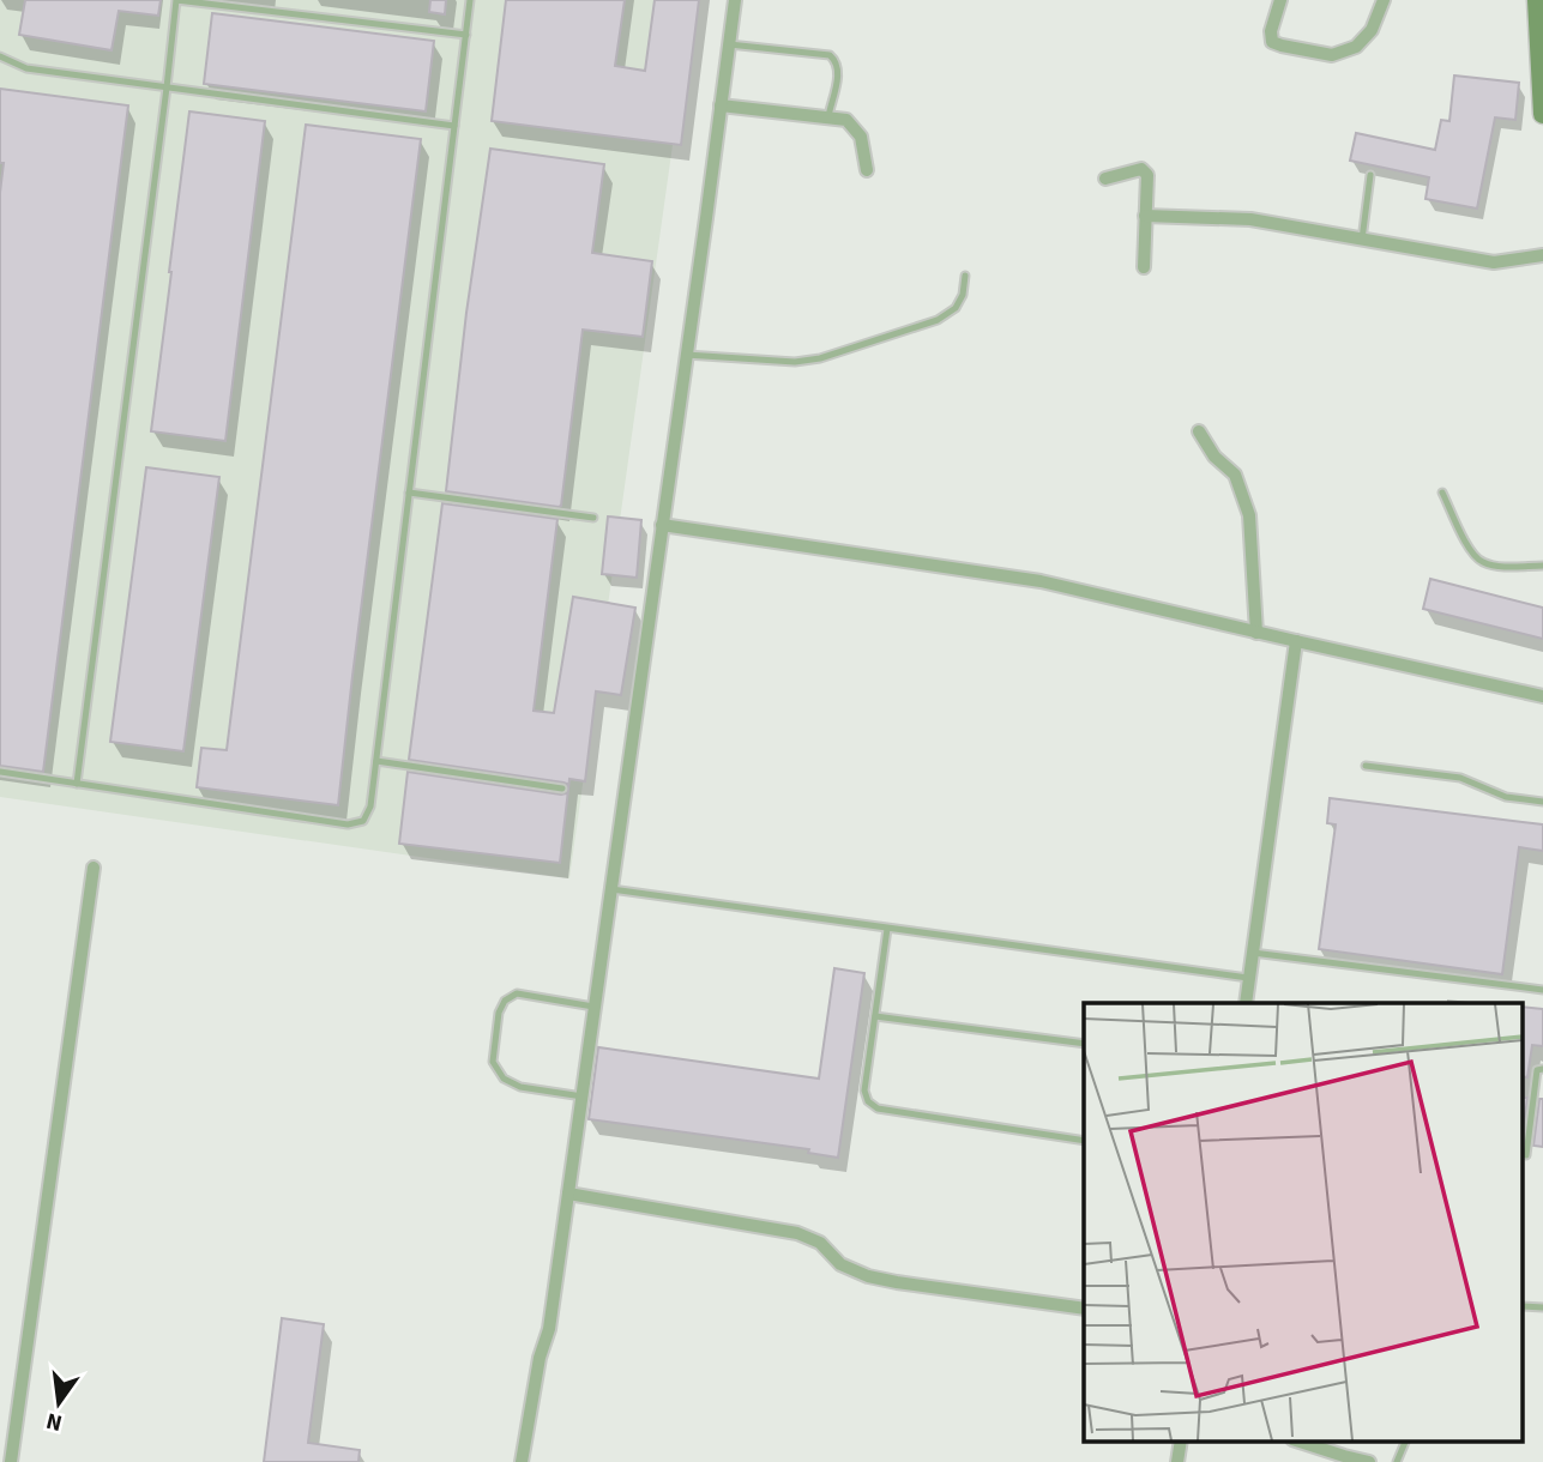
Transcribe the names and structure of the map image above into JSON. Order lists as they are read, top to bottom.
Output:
{
  "north": "bottom"
}
